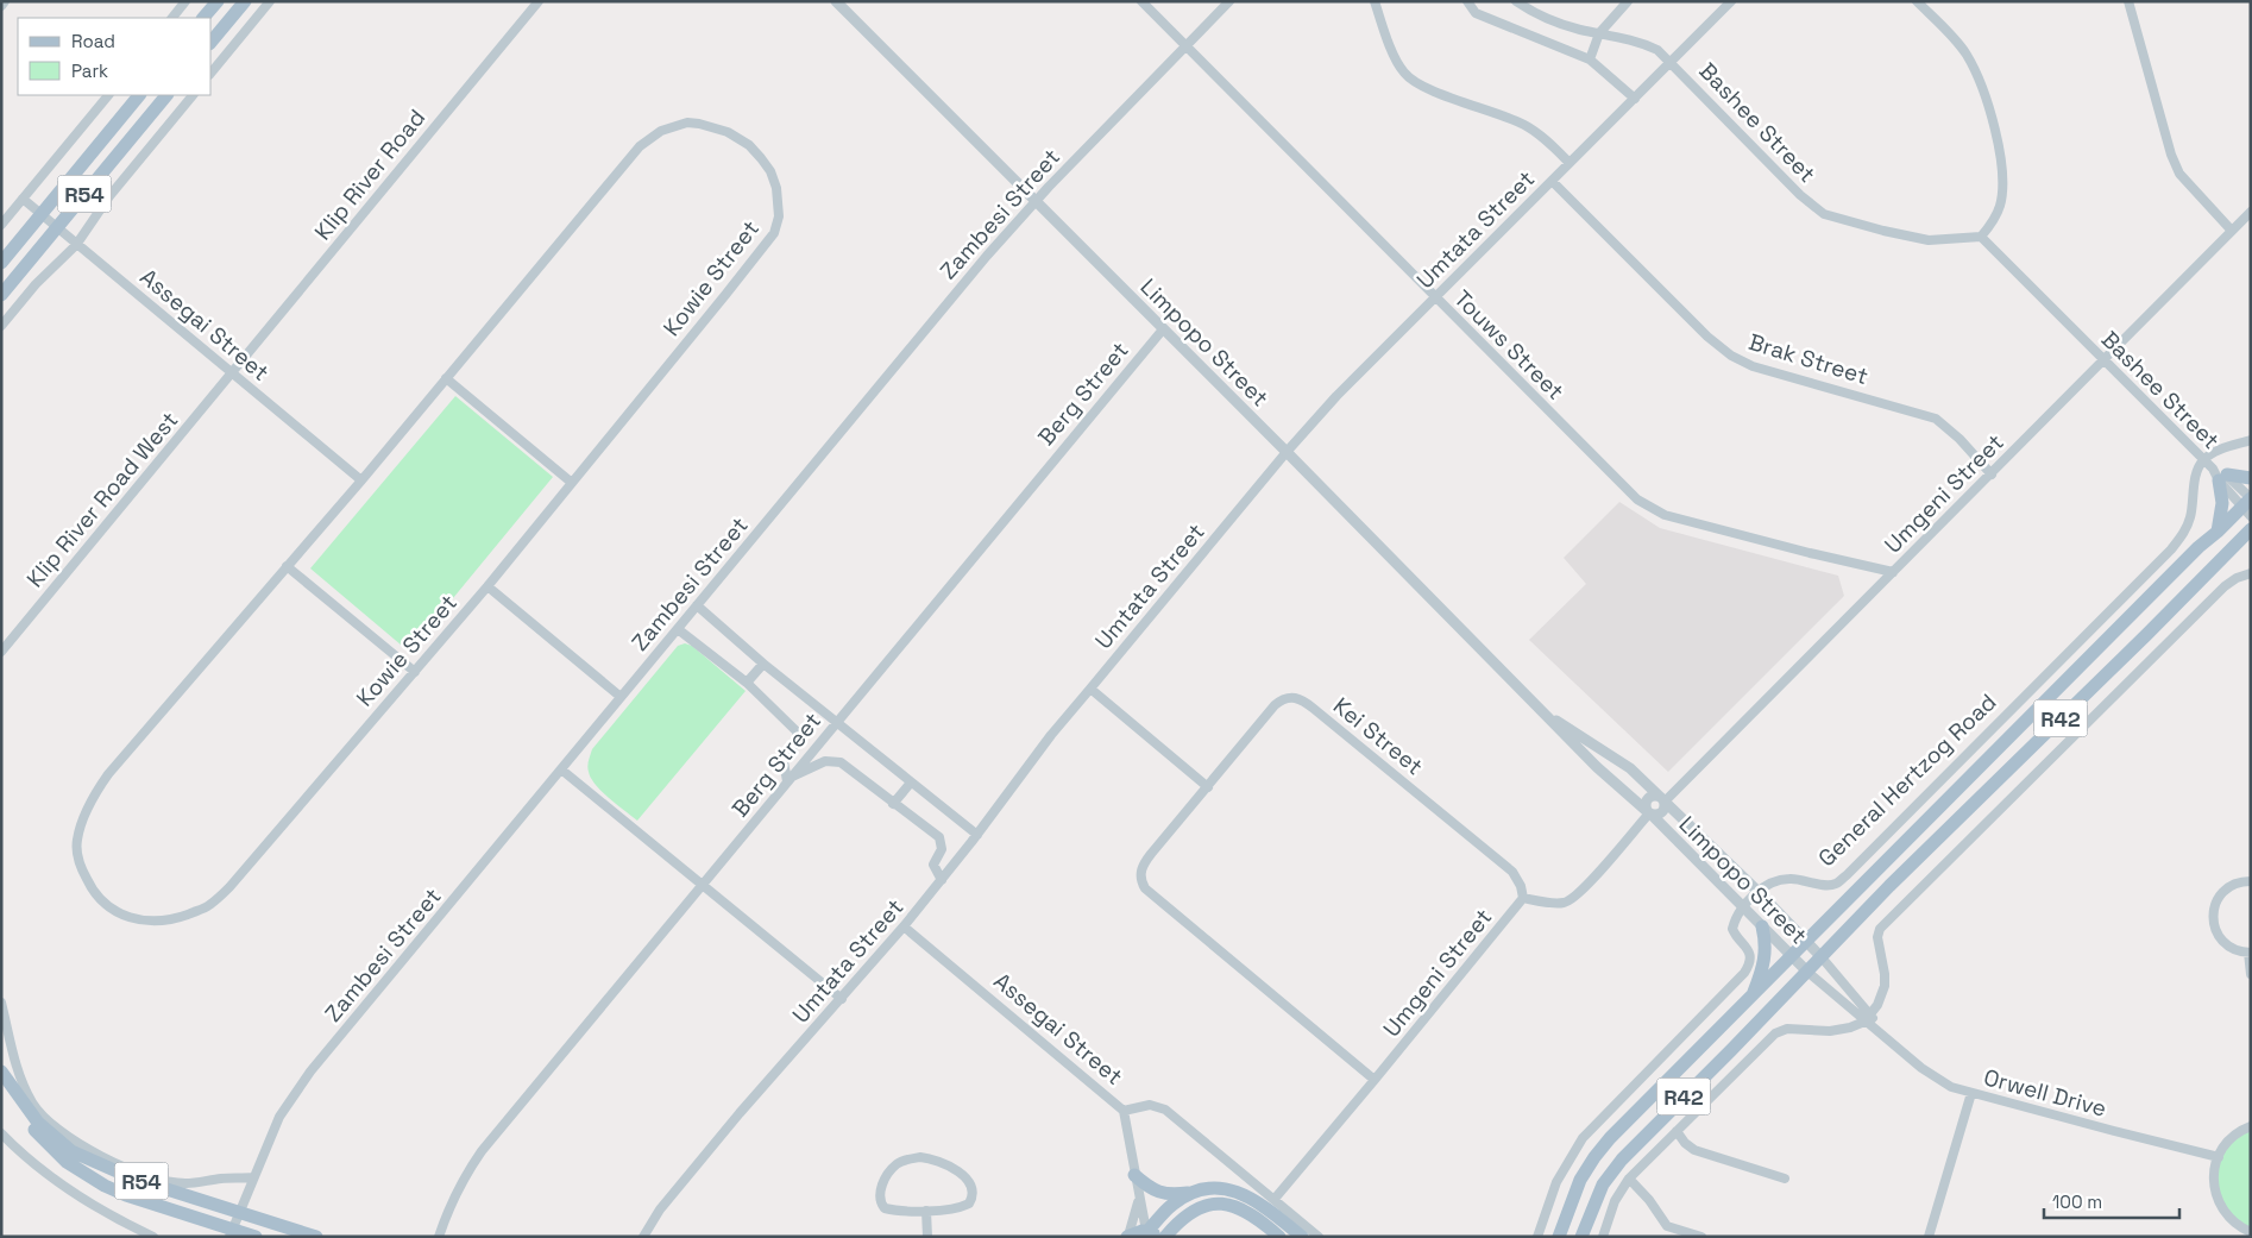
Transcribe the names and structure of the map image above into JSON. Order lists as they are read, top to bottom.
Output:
{
  "streets": {
    "main road": ["R54", "R42", "General Hertzog Road"],
    "street": [
      "Bashee Street",
      "Klip River Road",
      "Zambesi Street",
      "Umtata Street",
      "Kowie Street",
      "Assegai Street",
      "Limpopo Street",
      "Touws Street",
      "Brak Street",
      "Berg Street",
      "Umgeni Street",
      "Klip River Road West",
      "Kei Street",
      "Orwell Drive"
    ]
  },
  "crossings": [
    ["Bashee Street", "Umtata Street"],
    ["Bashee Street", "Umgeni Street"],
    ["Bashee Street", "General Hertzog Road"],
    ["Klip River Road", "Assegai Street"],
    ["Klip River Road", "Klip River Road West"],
    ["R54", "Zambesi Street"],
    ["R54", "Assegai Street"],
    ["Zambesi Street", "Limpopo Street"],
    ["Zambesi Street", "Touws Street"],
    ["Umtata Street", "Assegai Street"],
    ["Umtata Street", "Limpopo Street"],
    ["Umtata Street", "Touws Street"],
    ["Umtata Street", "Brak Street"],
    ["Kowie Street", "Assegai Street"],
    ["Assegai Street", "Klip River Road West"],
    ["Limpopo Street", "Berg Street"],
    ["Limpopo Street", "Umgeni Street"],
    ["Limpopo Street", "R42"],
    ["Limpopo Street", "General Hertzog Road"],
    ["Limpopo Street", "Orwell Drive"],
    ["Touws Street", "Umgeni Street"],
    ["Brak Street", "Umgeni Street"],
    ["Umgeni Street", "Kei Street"],
    ["R42", "Orwell Drive"]
  ],
  "legend": ["Road", "Park"],
  "scale_bar": "100 m"
}
